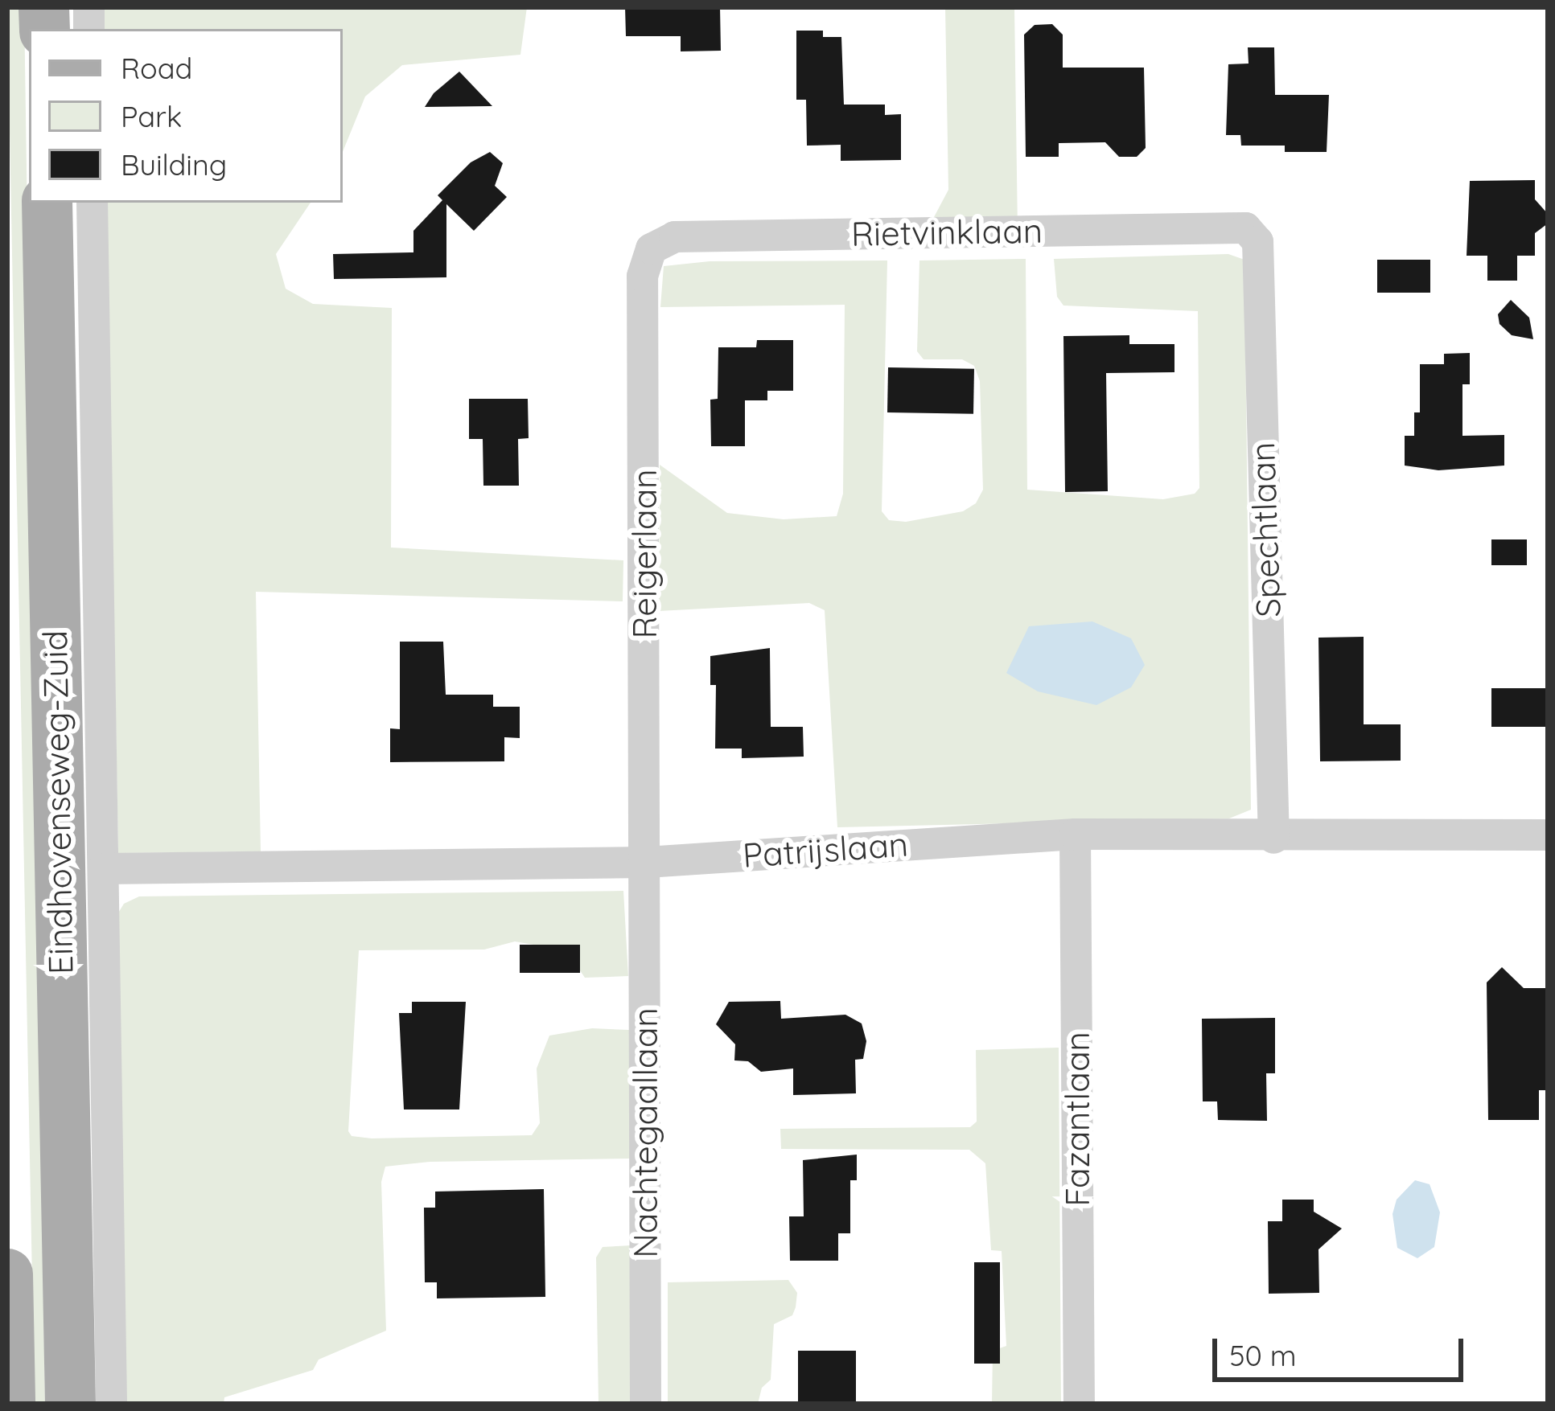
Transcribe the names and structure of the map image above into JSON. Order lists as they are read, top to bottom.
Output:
{
  "streets": {
    "main road": ["Eindhovenseweg-Zuid"],
    "street": [
      "Rietvinklaan",
      "Spechtlaan",
      "Reigerlaan",
      "Patrijslaan",
      "Fazantlaan",
      "Nachtegaallaan"
    ]
  },
  "crossings": [
    ["Rietvinklaan", "Spechtlaan"],
    ["Rietvinklaan", "Reigerlaan"],
    ["Spechtlaan", "Patrijslaan"],
    ["Reigerlaan", "Patrijslaan"],
    ["Reigerlaan", "Nachtegaallaan"],
    ["Eindhovenseweg-Zuid", "Patrijslaan"],
    ["Patrijslaan", "Fazantlaan"],
    ["Patrijslaan", "Nachtegaallaan"]
  ],
  "legend": ["Road", "Park", "Building"],
  "scale_bar": "50 m"
}
